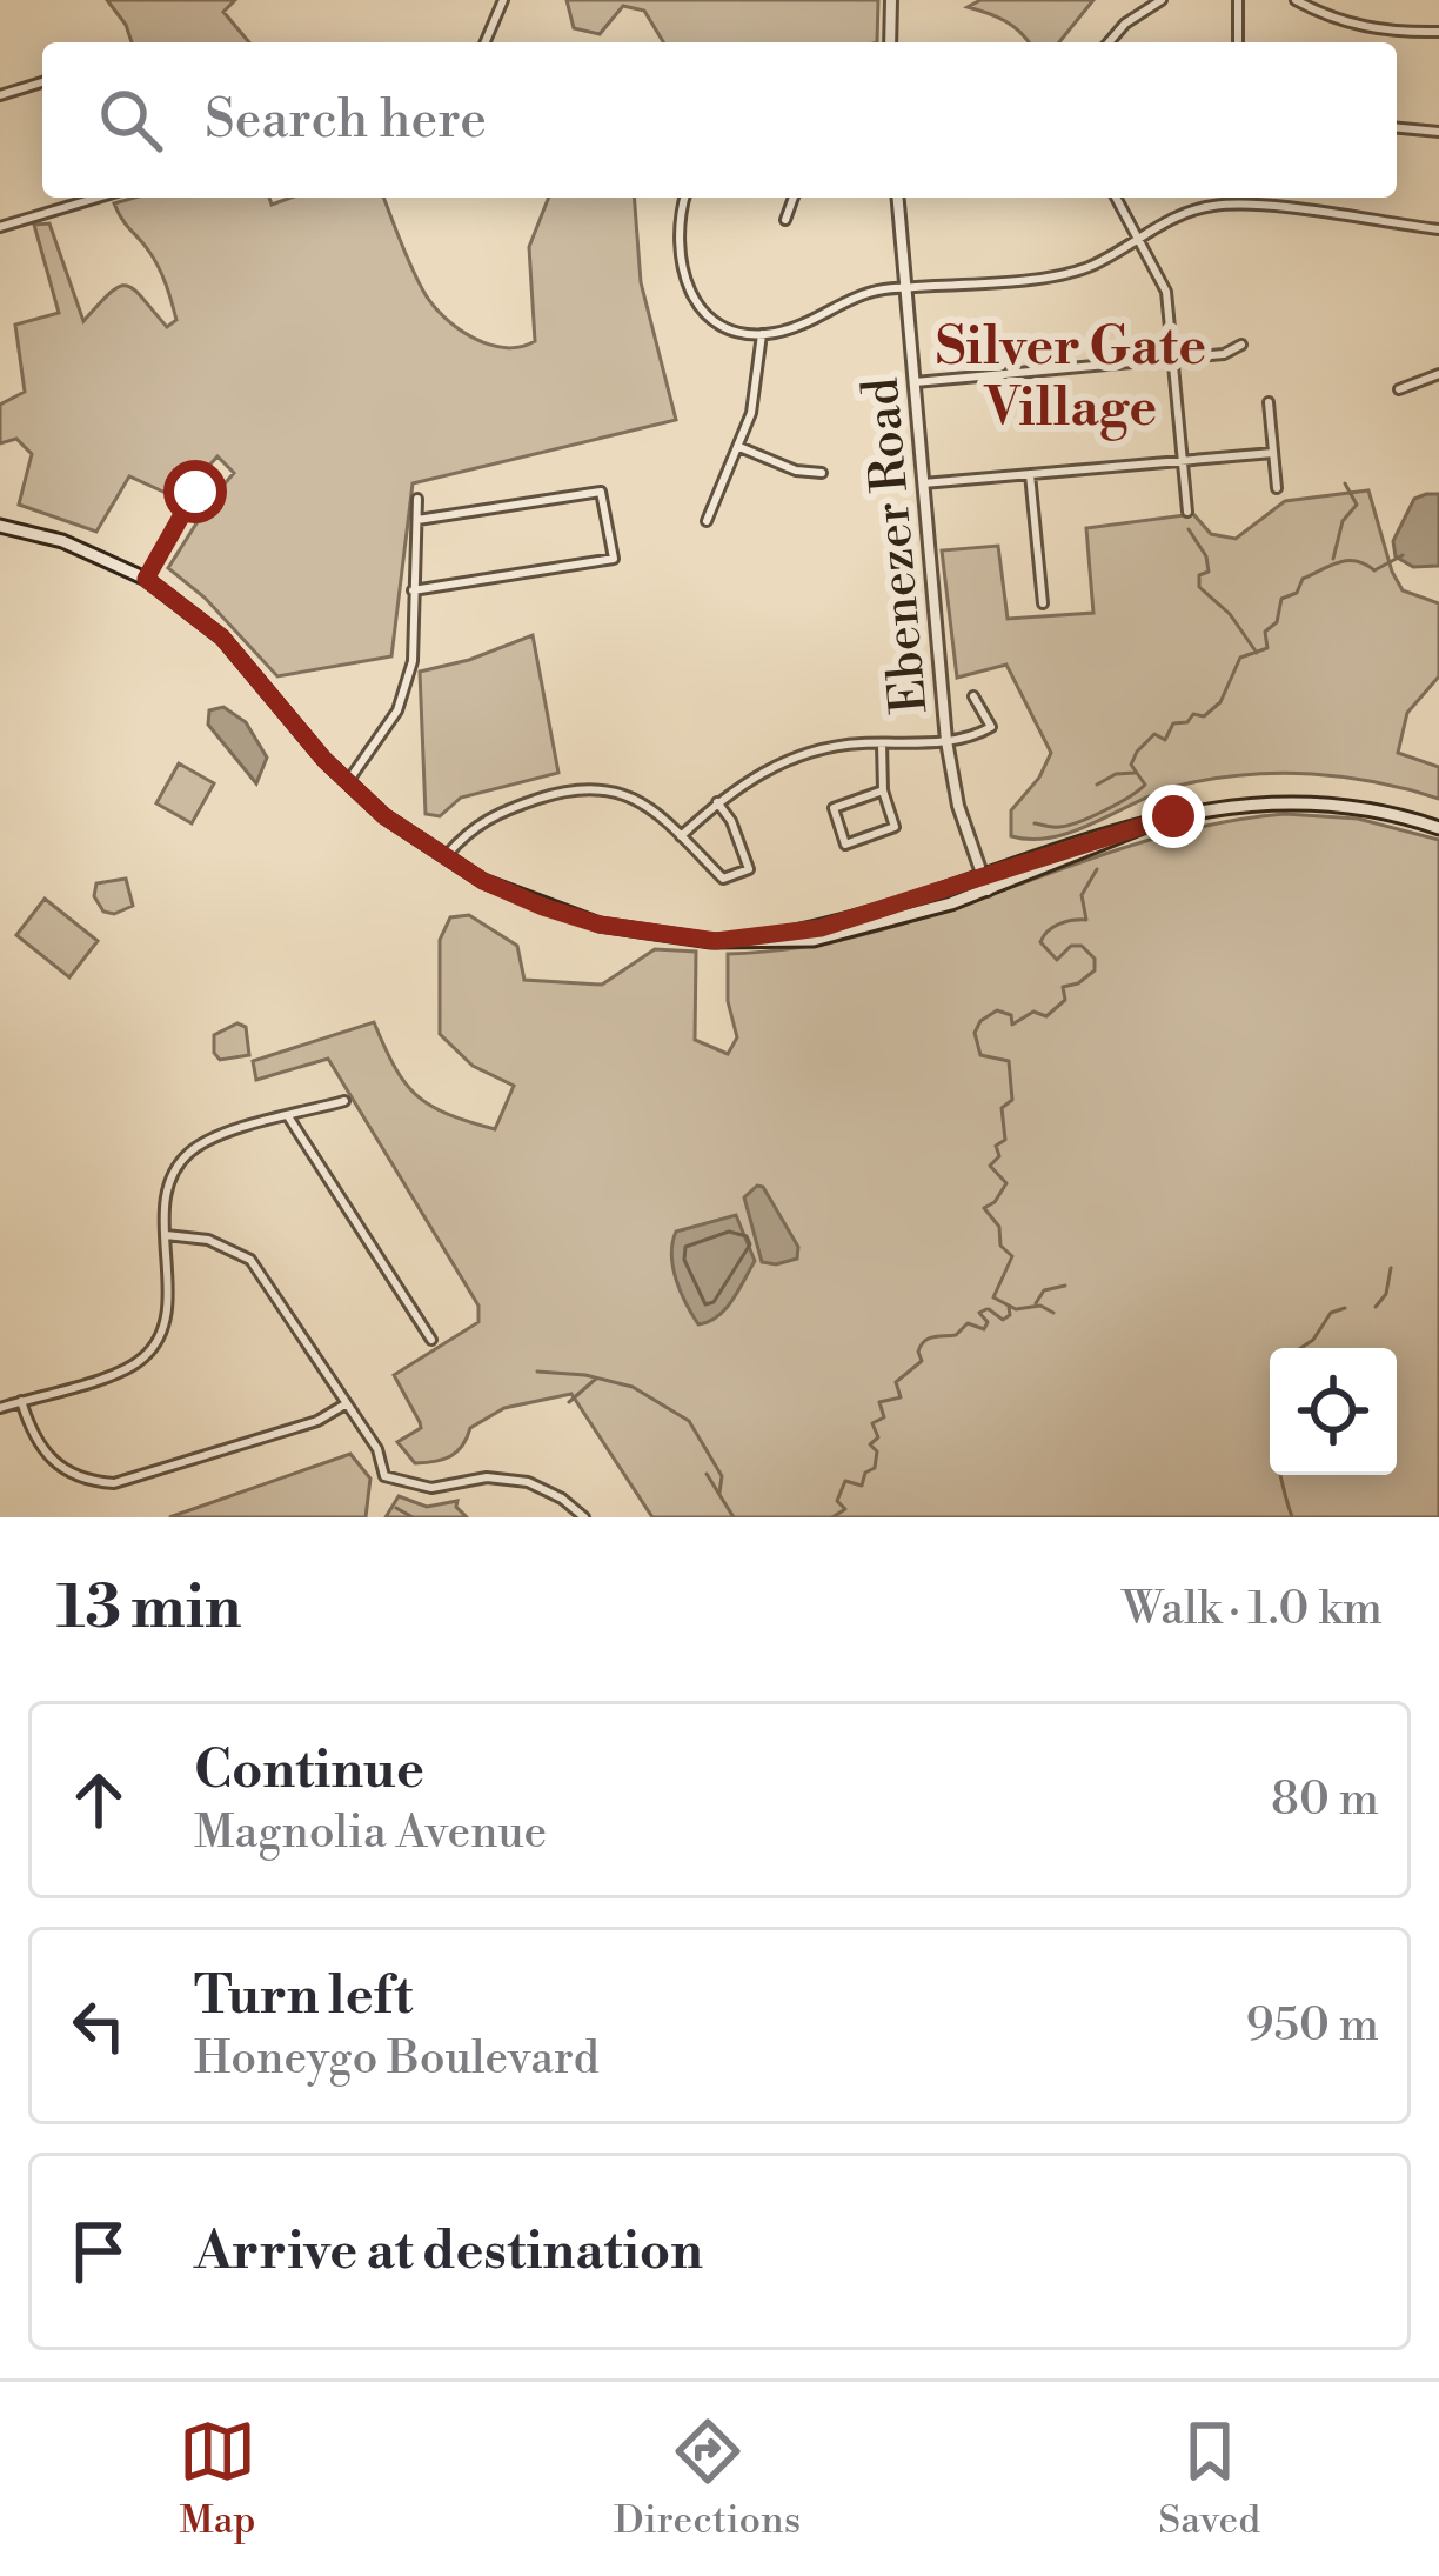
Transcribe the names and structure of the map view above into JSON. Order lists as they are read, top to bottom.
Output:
{
  "streets": {
    "street": ["Ebenezer Road"]
  },
  "districts": ["Silver Gate Village"],
  "page": {
    "search": "Search here",
    "heading": ["13 min", "Walk · 1.0 km"],
    "list": [
      ["Continue", "Magnolia Avenue", "80 m"],
      ["Turn left", "Honeygo Boulevard", "950 m"],
      "Arrive at destination"
    ],
    "nav": ["Map", "Directions", "Saved"]
  }
}
